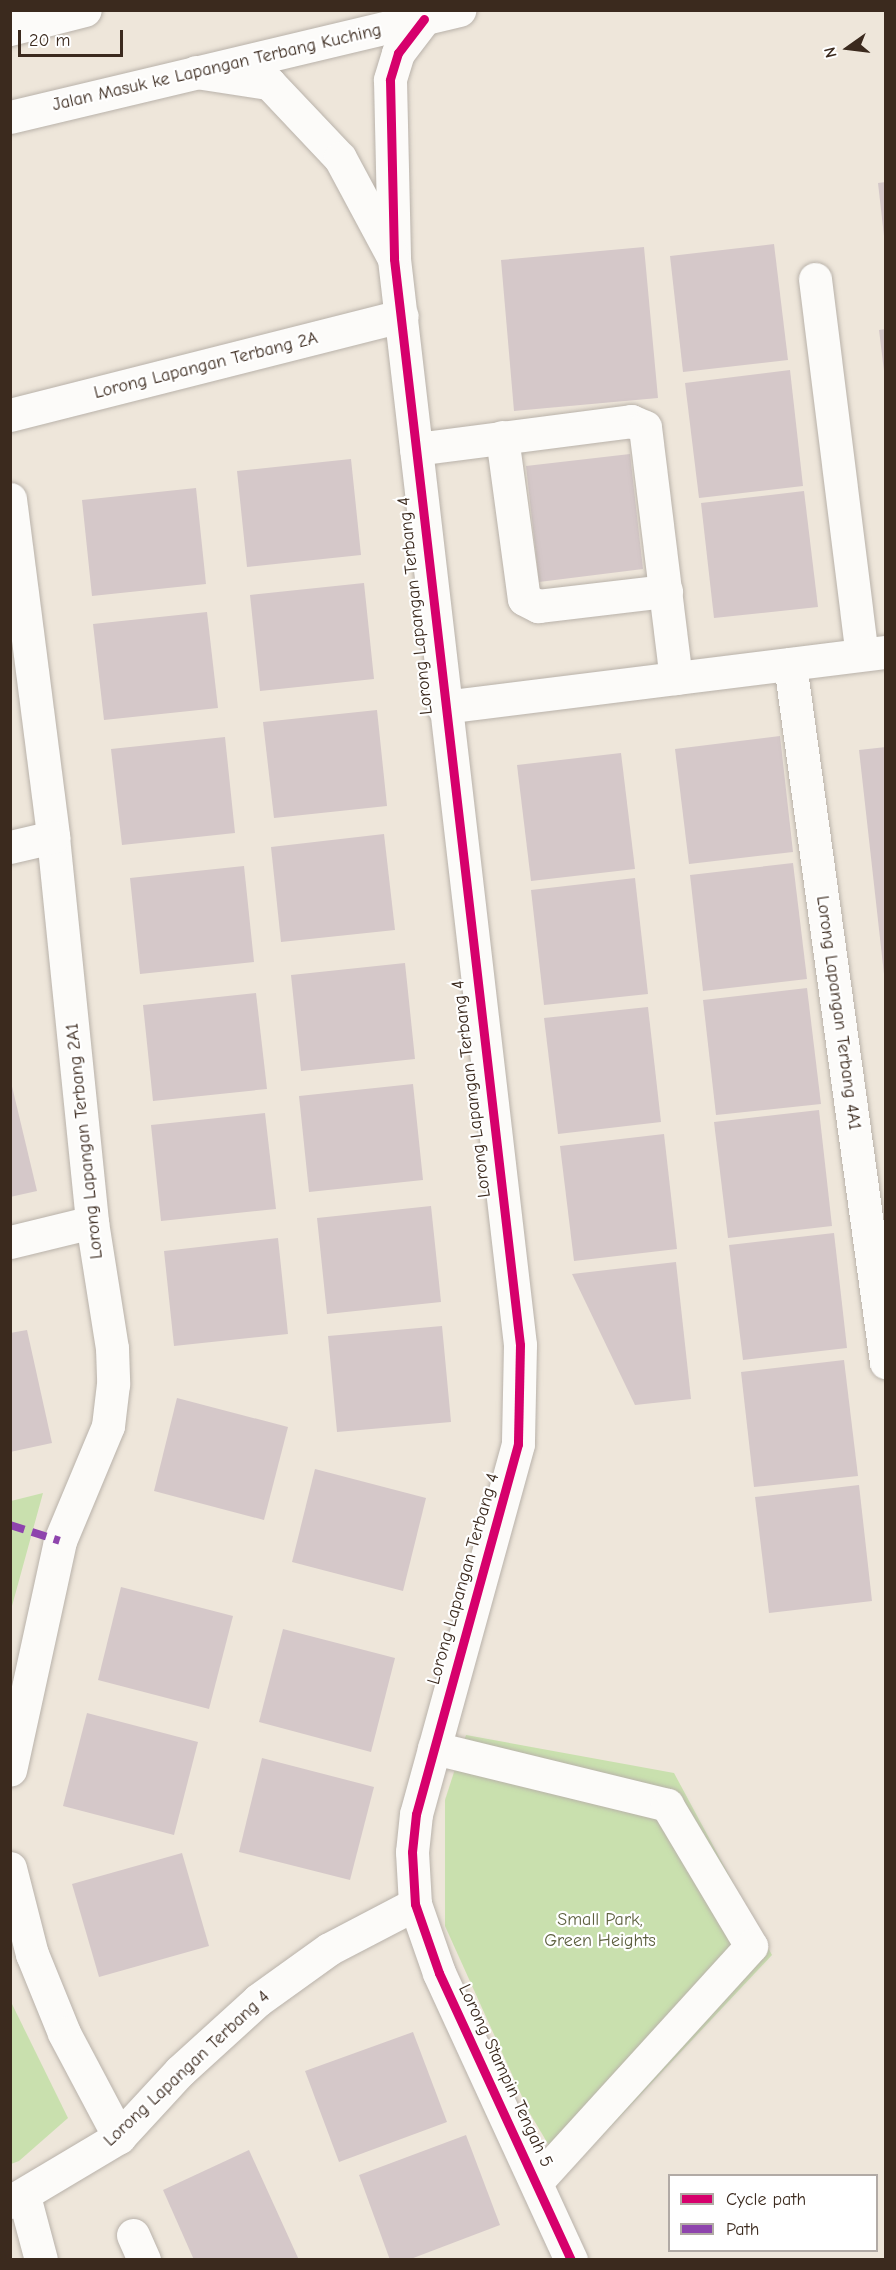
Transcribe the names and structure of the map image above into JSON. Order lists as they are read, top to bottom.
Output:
{
  "streets": {
    "main road": [
      "Jalan Masuk ke Lapangan Terbang Kuching",
      "Lorong Lapangan Terbang 2A",
      "Lorong Lapangan Terbang 4",
      "Lorong Lapangan Terbang 4A1",
      "Lorong Lapangan Terbang 2A1",
      "Lorong Stampin Tengah 5"
    ]
  },
  "crossings": [
    ["Lorong Lapangan Terbang 2A", "Lorong Lapangan Terbang 4"],
    ["Lorong Lapangan Terbang 4", "Lorong Stampin Tengah 5"]
  ],
  "parks": ["Small Park, Green Heights"],
  "legend": ["Cycle path", "Path"],
  "scale_bar": "20 m",
  "north": "left"
}
